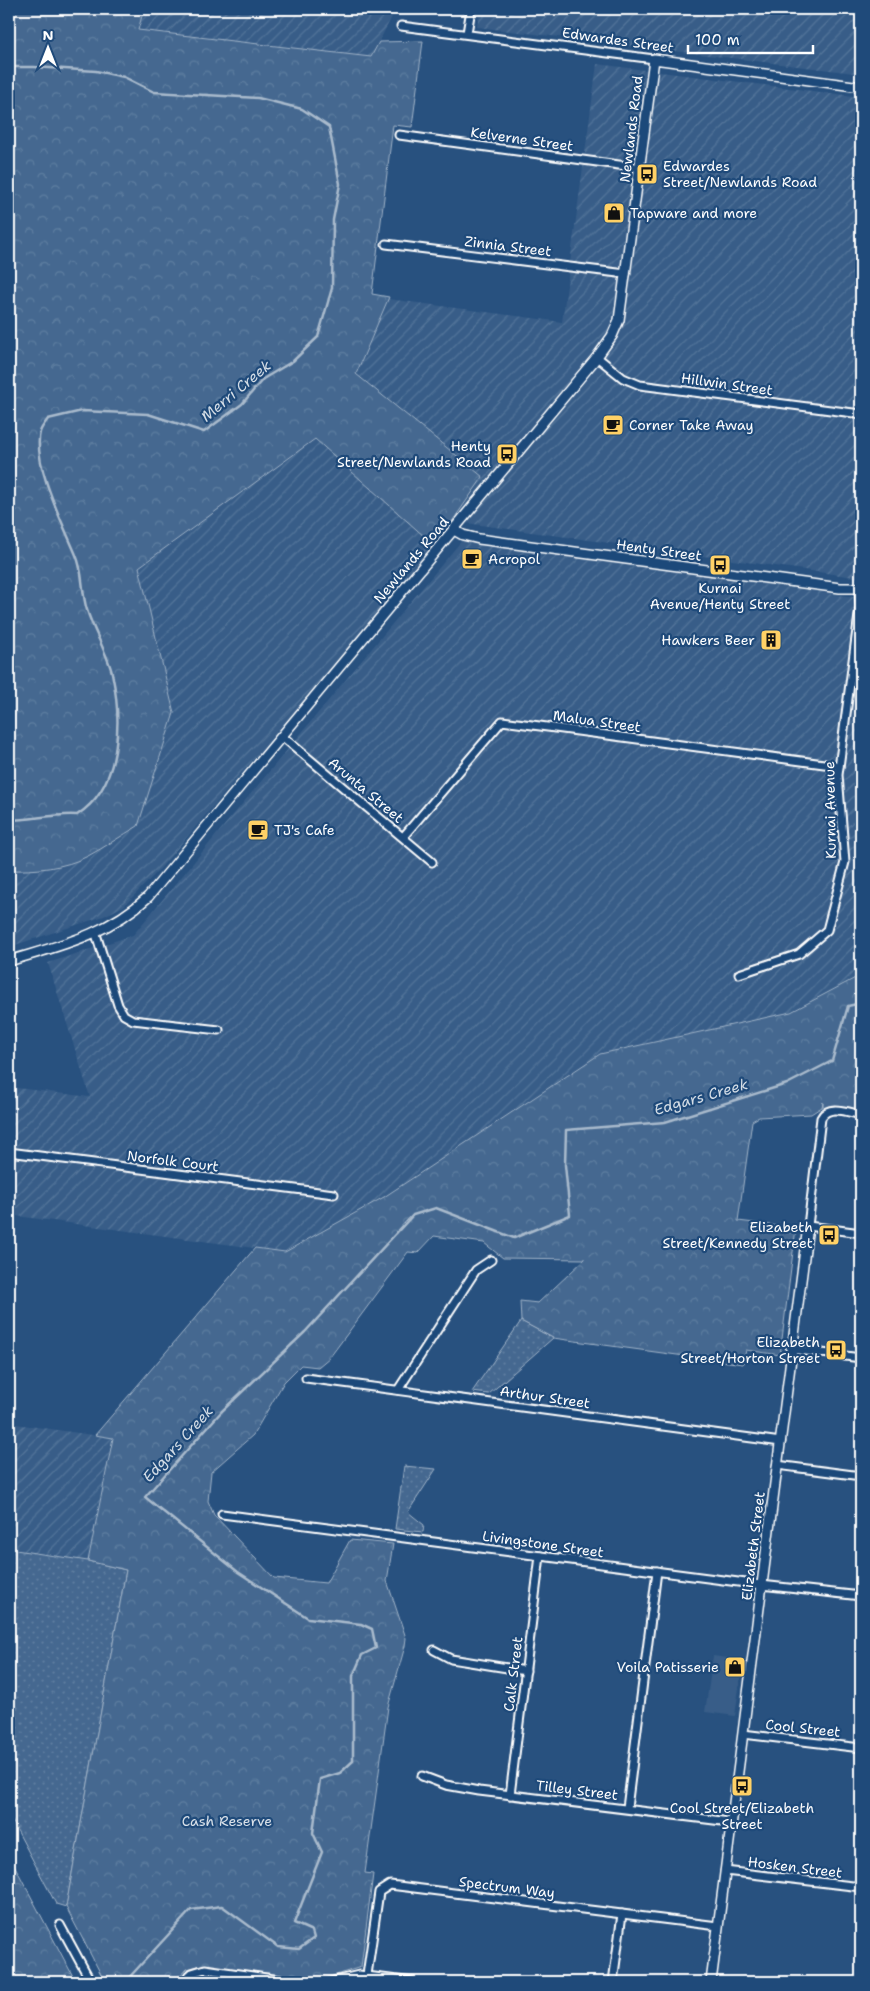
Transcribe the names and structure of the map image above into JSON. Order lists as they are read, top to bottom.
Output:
{
  "streets": {
    "street": [
      "Edwardes Street",
      "Newlands Road",
      "Kelverne Street",
      "Zinnia Street",
      "Hillwin Street",
      "Henty Street",
      "Malua Street",
      "Arunta Street",
      "Kurnai Avenue",
      "Norfolk Court",
      "Arthur Street",
      "Livingstone Street",
      "Elizabeth Street",
      "Calk Street",
      "Cool Street",
      "Tilley Street",
      "Hosken Street",
      "Spectrum Way"
    ]
  },
  "crossings": [
    ["Edwardes Street", "Newlands Road"],
    ["Newlands Road", "Kelverne Street"],
    ["Newlands Road", "Zinnia Street"],
    ["Newlands Road", "Hillwin Street"],
    ["Newlands Road", "Henty Street"],
    ["Newlands Road", "Arunta Street"],
    ["Henty Street", "Kurnai Avenue"],
    ["Malua Street", "Arunta Street"],
    ["Malua Street", "Kurnai Avenue"],
    ["Arthur Street", "Elizabeth Street"],
    ["Livingstone Street", "Elizabeth Street"],
    ["Livingstone Street", "Calk Street"],
    ["Elizabeth Street", "Cool Street"],
    ["Elizabeth Street", "Tilley Street"],
    ["Elizabeth Street", "Hosken Street"],
    ["Elizabeth Street", "Spectrum Way"],
    ["Calk Street", "Tilley Street"]
  ],
  "water": ["Merri Creek", "Edgars Creek"],
  "parks": ["Cash Reserve"],
  "places": {
    "bus stop": [
      "Edwardes Street/Newlands Road",
      "Henty Street/Newlands Road",
      "Kurnai Avenue/Henty Street",
      "Elizabeth Street/Kennedy Street",
      "Elizabeth Street/Horton Street",
      "Cool Street/Elizabeth Street"
    ],
    "shop": ["Tapware and more", "Voila Patisserie"],
    "cafe": ["Corner Take Away", "Acropol", "TJ's Cafe"],
    "building": ["Hawkers Beer"]
  },
  "scale_bar": "100 m",
  "north": "top"
}
